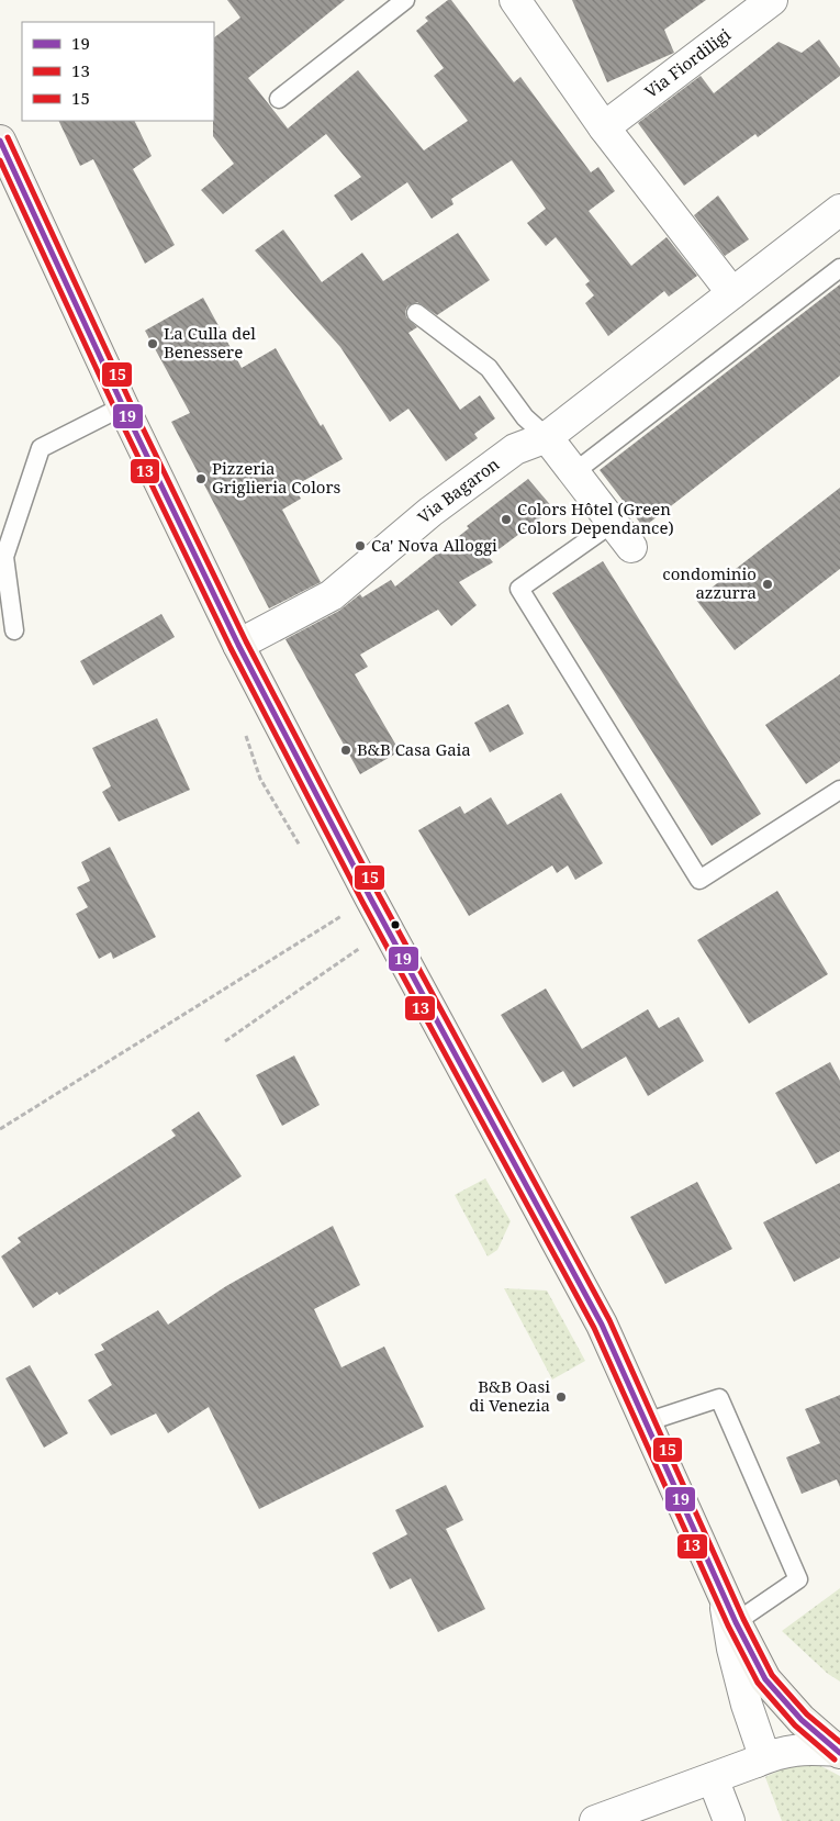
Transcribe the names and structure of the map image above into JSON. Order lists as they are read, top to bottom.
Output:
{
  "streets": {
    "street": ["Via Fiordiligi", "Via Bagaron"]
  },
  "places": [
    "La Culla del Benessere",
    "Pizzeria Griglieria Colors",
    "Colors Hôtel (Green Colors Dependance)",
    "Ca' Nova Alloggi",
    "condominio azzurra",
    "B&B Casa Gaia",
    "B&B Oasi di Venezia"
  ],
  "lines": ["transit line 15", "transit line 19", "transit line 13"],
  "legend": ["19", "13", "15"]
}
